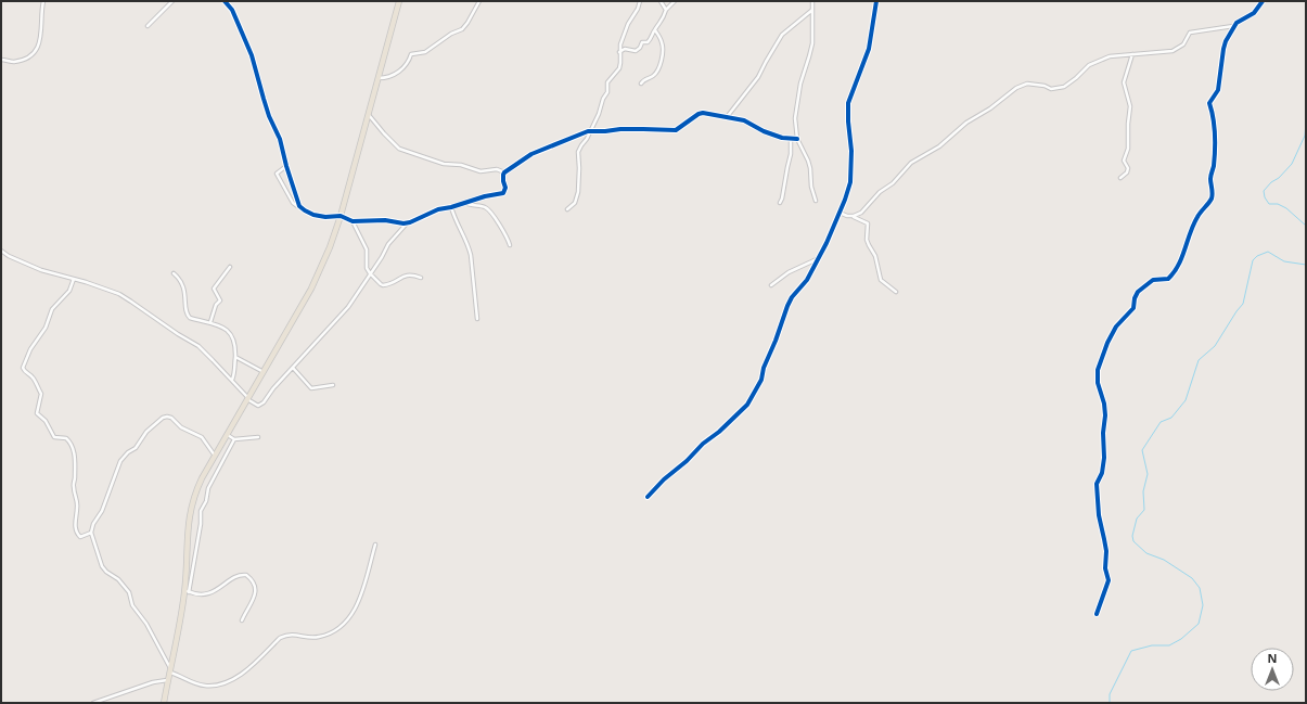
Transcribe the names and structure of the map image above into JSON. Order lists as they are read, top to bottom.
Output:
{
  "north": "top"
}
